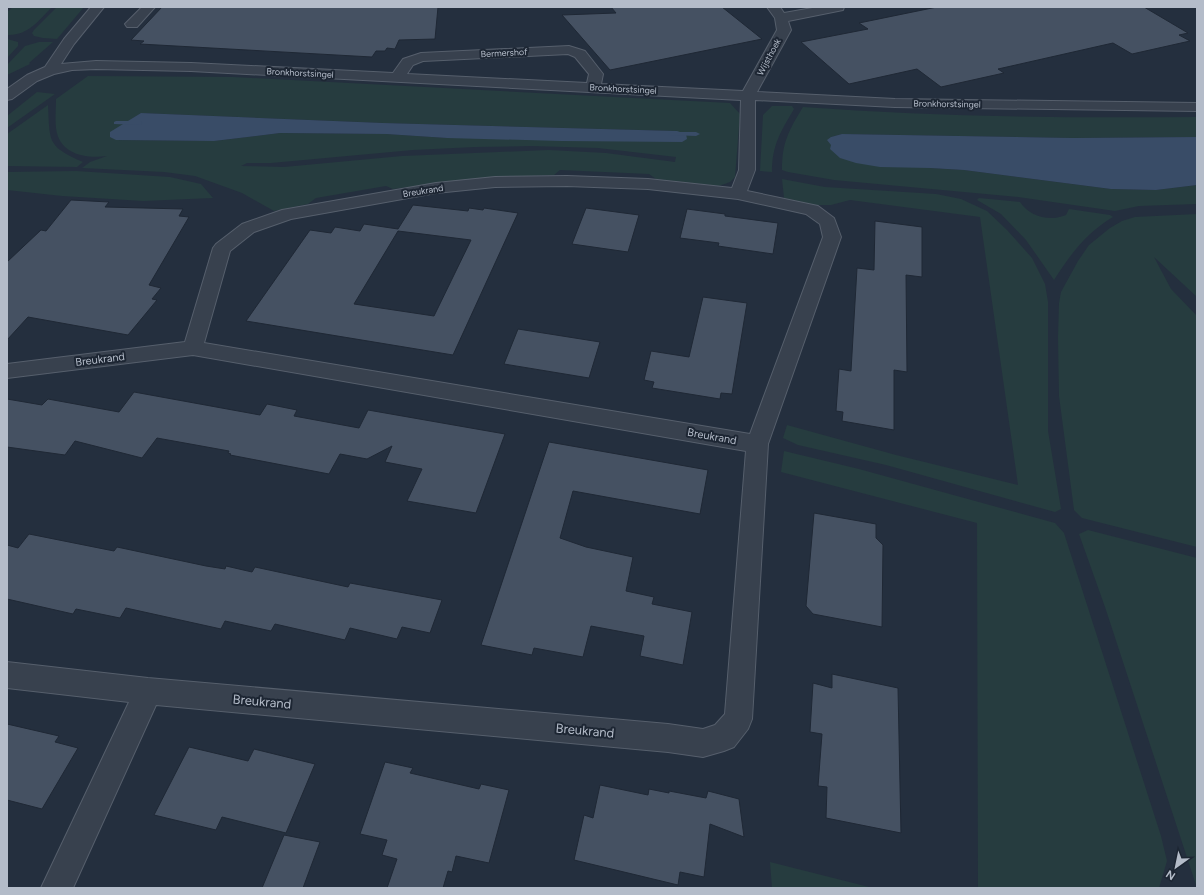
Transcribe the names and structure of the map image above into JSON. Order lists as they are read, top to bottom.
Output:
{
  "streets": {
    "street": [
      "Bermershof",
      "Wijsthoek",
      "Bronkhorstsingel",
      "Breukrand"
    ]
  },
  "crossings": [
    ["Bermershof", "Bronkhorstsingel"],
    ["Wijsthoek", "Bronkhorstsingel"]
  ],
  "north": "bottom left"
}
